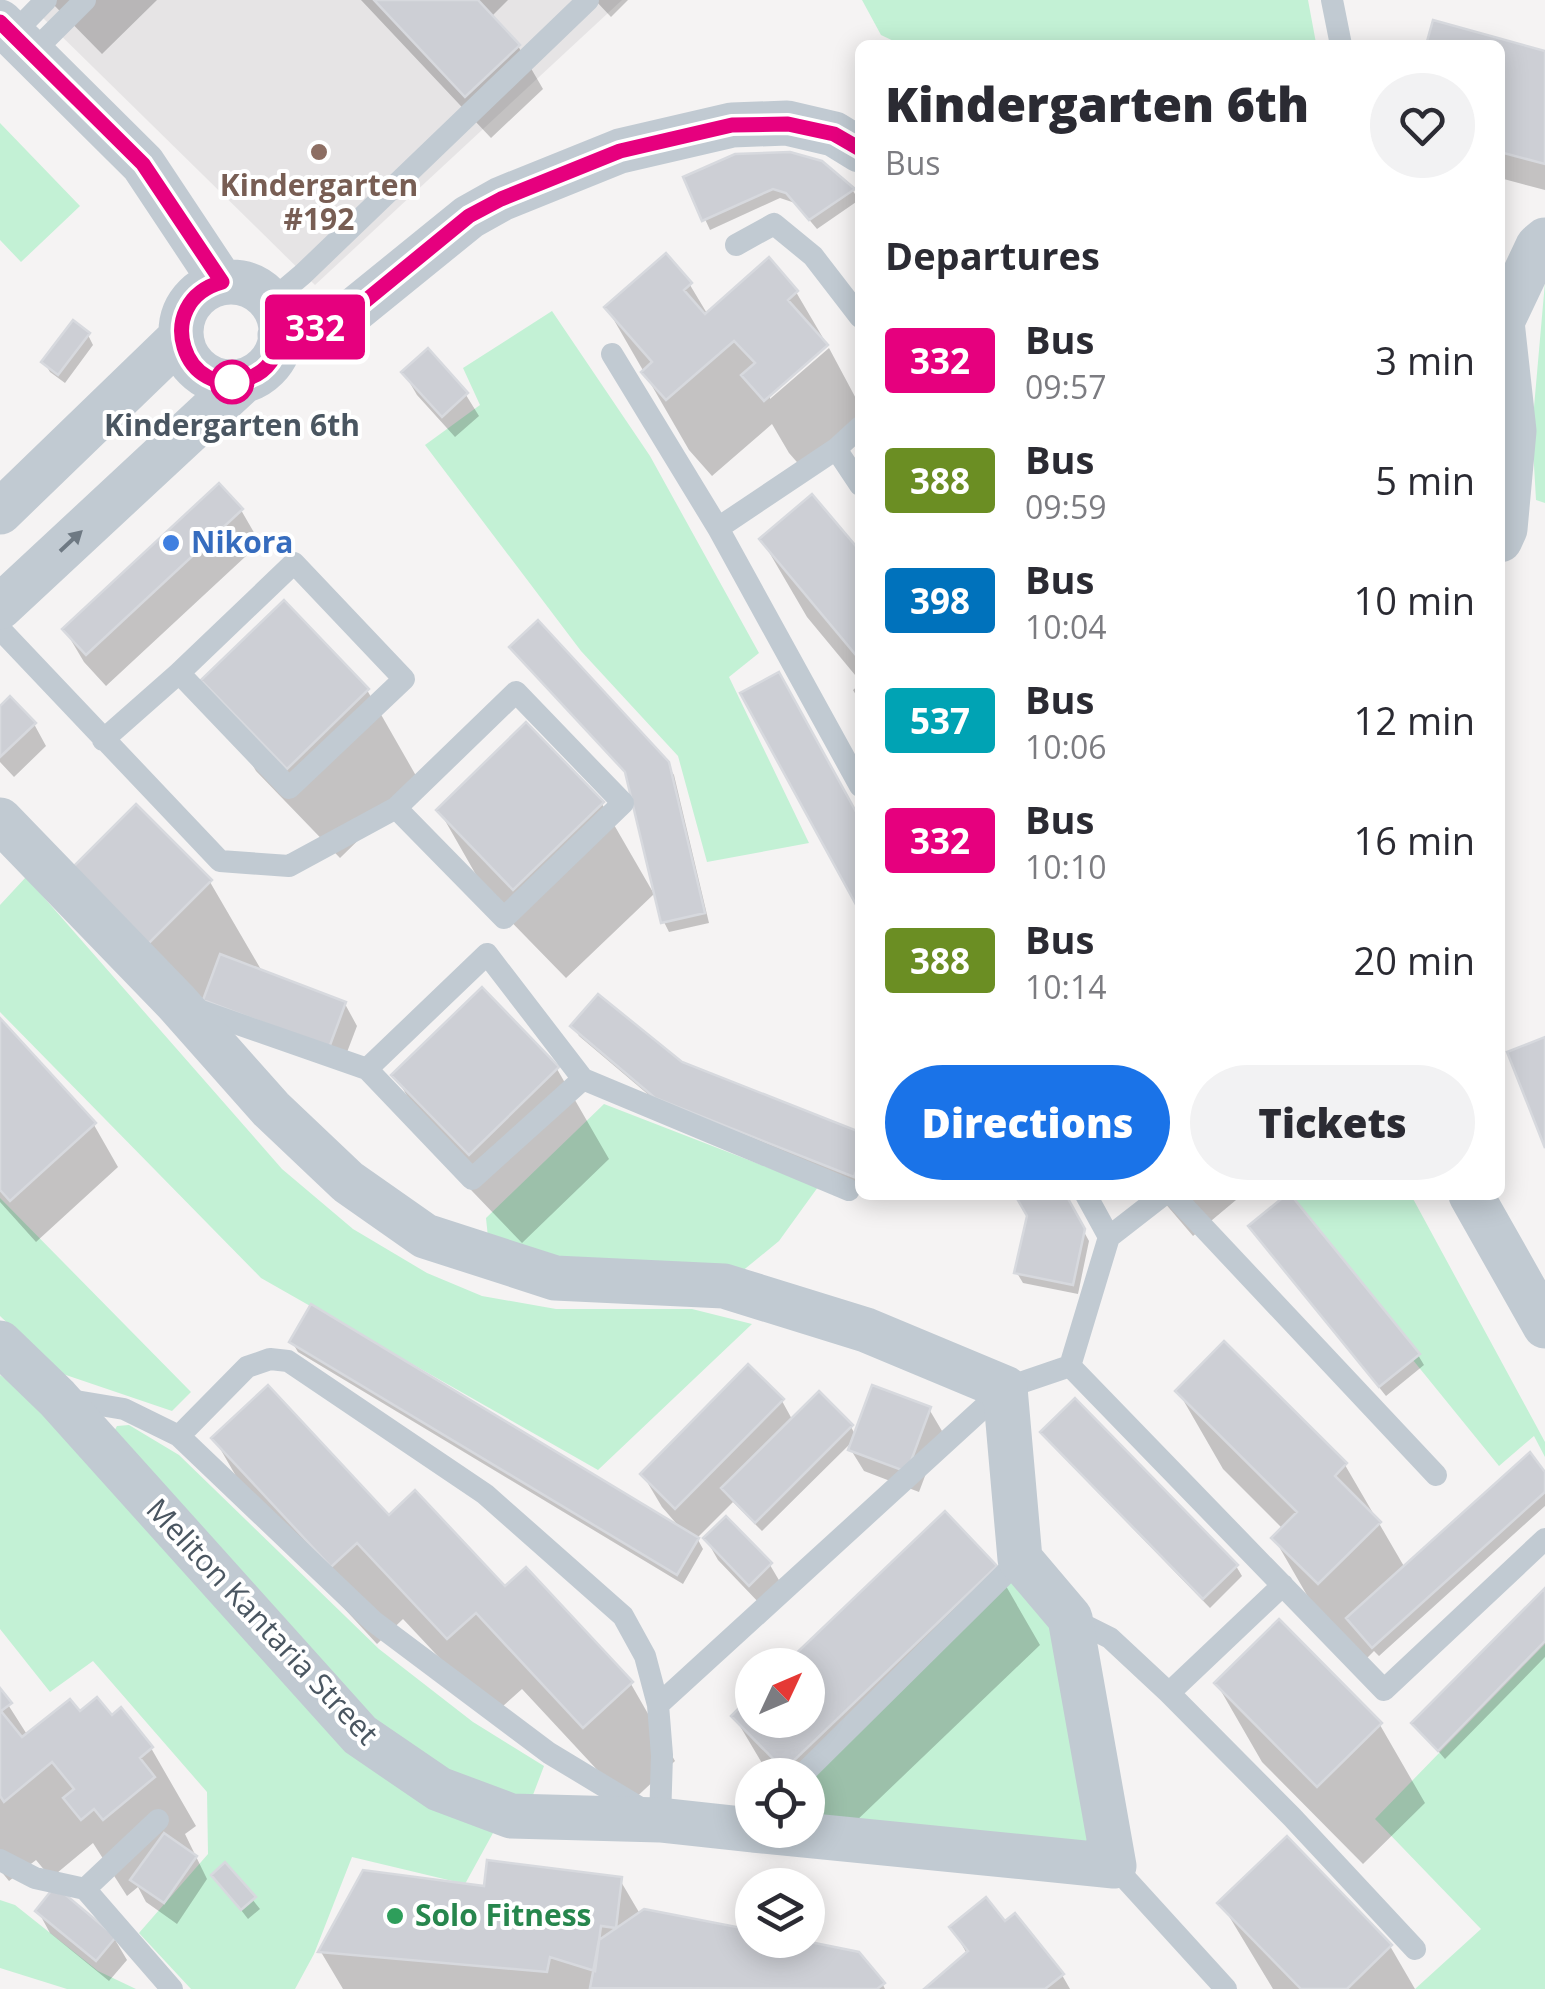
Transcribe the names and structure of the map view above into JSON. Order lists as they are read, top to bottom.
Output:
{
  "streets": {
    "street": ["Meliton Kantaria Street"]
  },
  "places": [
    "Kindergarten #192",
    "Kindergarten 6th",
    "Nikora",
    "Solo Fitness"
  ],
  "lines": ["bus line 332"],
  "north": "top right",
  "page": {
    "on_map": "332",
    "heading": [
      ["Kindergarten 6th", "Bus"],
      "Departures"
    ],
    "list": [
      {
        "mark": "332",
        "name": "Bus",
        "note": "09:57",
        "value": "3 min"
      },
      {
        "mark": "388",
        "name": "Bus",
        "note": "09:59",
        "value": "5 min"
      },
      {
        "mark": "398",
        "name": "Bus",
        "note": "10:04",
        "value": "10 min"
      },
      {
        "mark": "537",
        "name": "Bus",
        "note": "10:06",
        "value": "12 min"
      },
      {
        "mark": "332",
        "name": "Bus",
        "note": "10:10",
        "value": "16 min"
      },
      {
        "mark": "388",
        "name": "Bus",
        "note": "10:14",
        "value": "20 min"
      }
    ],
    "buttons": ["Directions", "Tickets"]
  }
}
